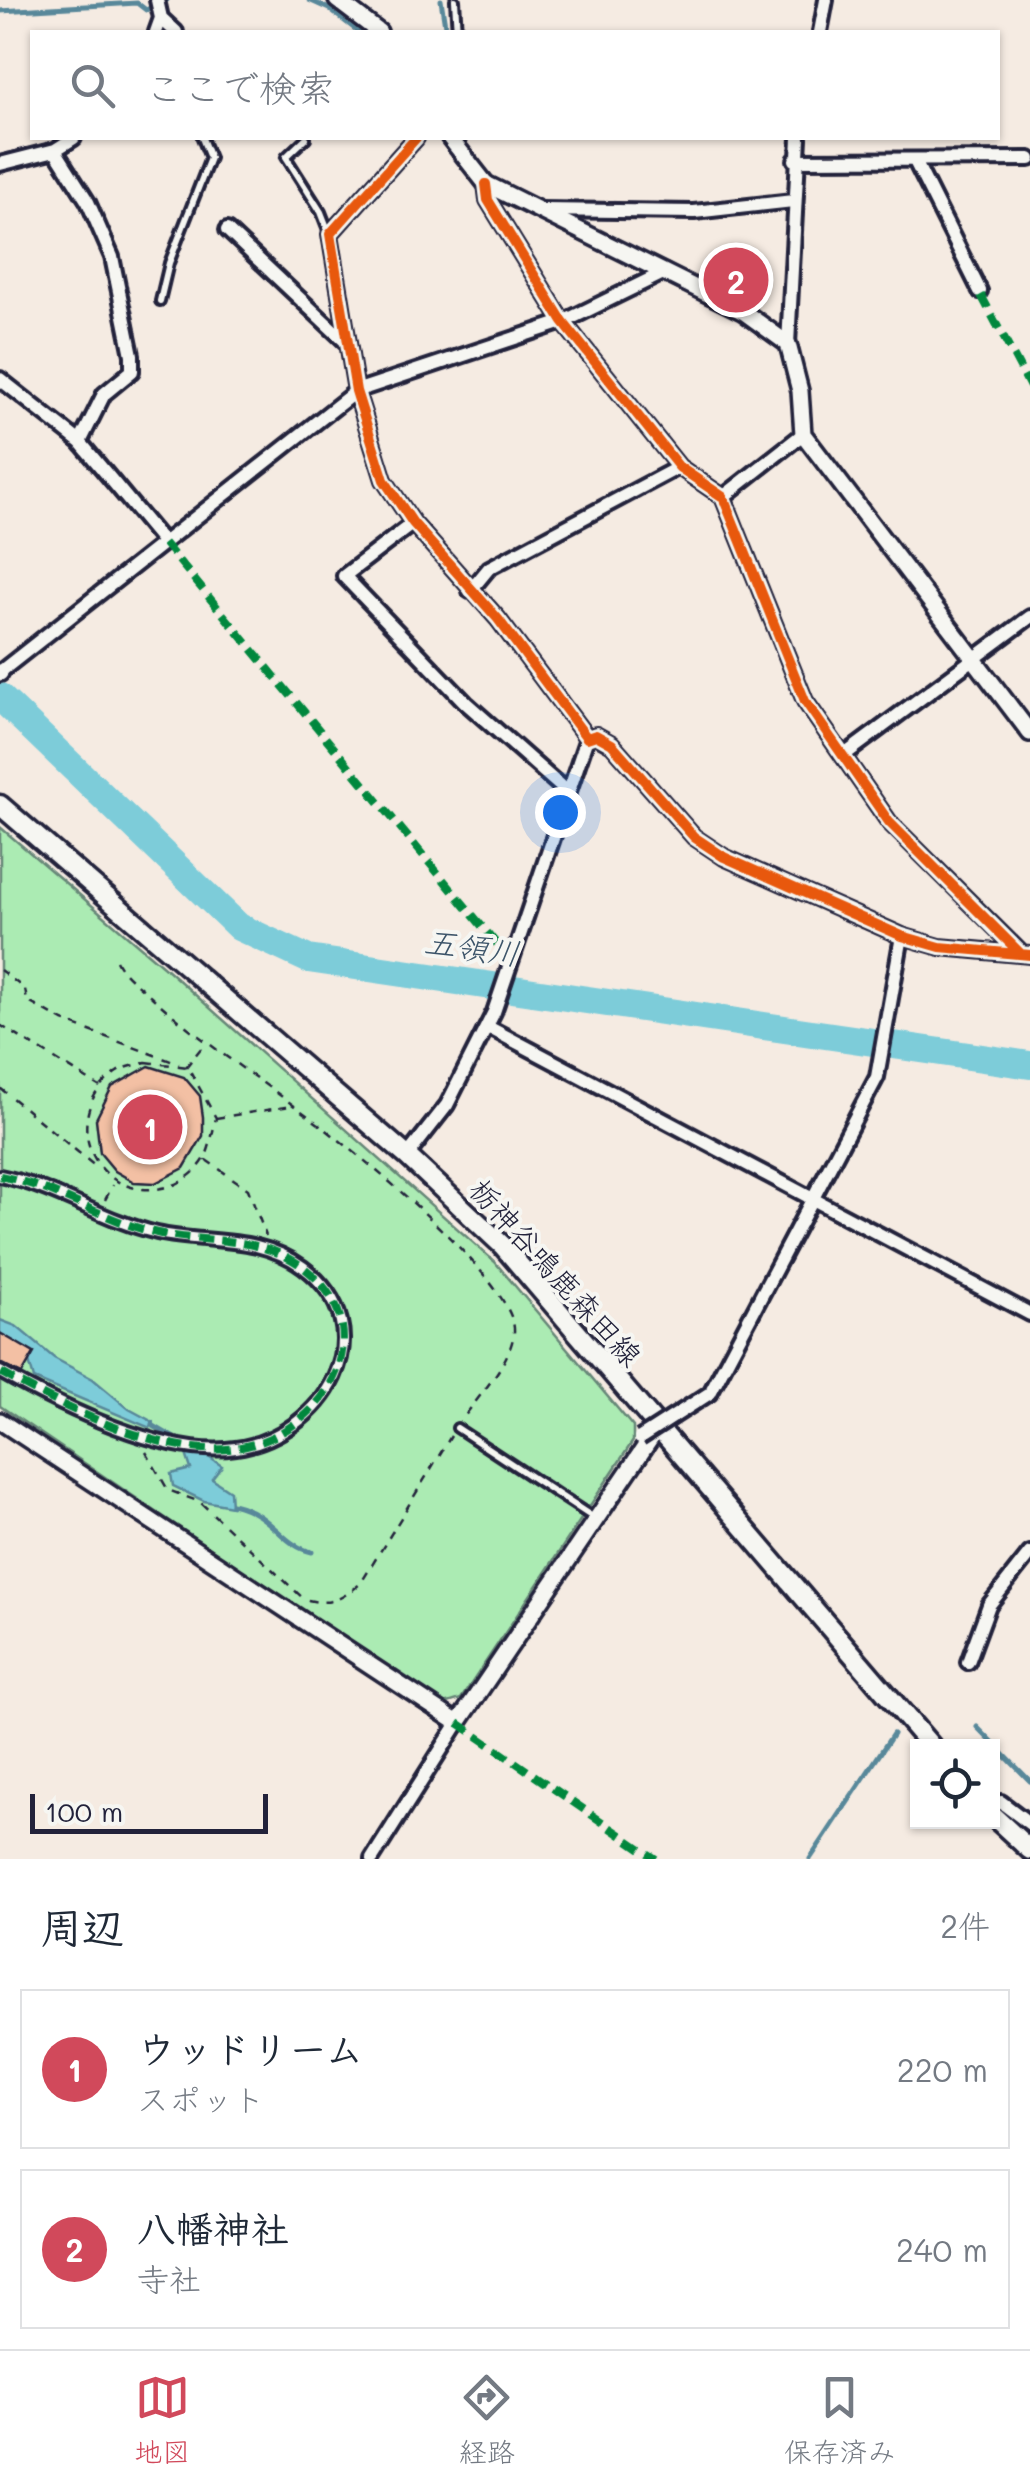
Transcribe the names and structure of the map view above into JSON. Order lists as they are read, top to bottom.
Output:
{
  "streets": {
    "main road": ["栃神谷鳴鹿森田線"]
  },
  "water": ["五領川"],
  "scale_bar": "100 m",
  "page": {
    "search": "ここで検索",
    "pins": ["2", "1"],
    "scale": "100 m",
    "heading": ["周辺", "2件"],
    "list": [
      {
        "mark": "1",
        "name": "ウッドリーム",
        "note": "スポット",
        "value": "220 m"
      },
      {
        "mark": "2",
        "name": "八幡神社",
        "note": "寺社",
        "value": "240 m"
      }
    ],
    "nav": ["地図", "経路", "保存済み"]
  }
}
